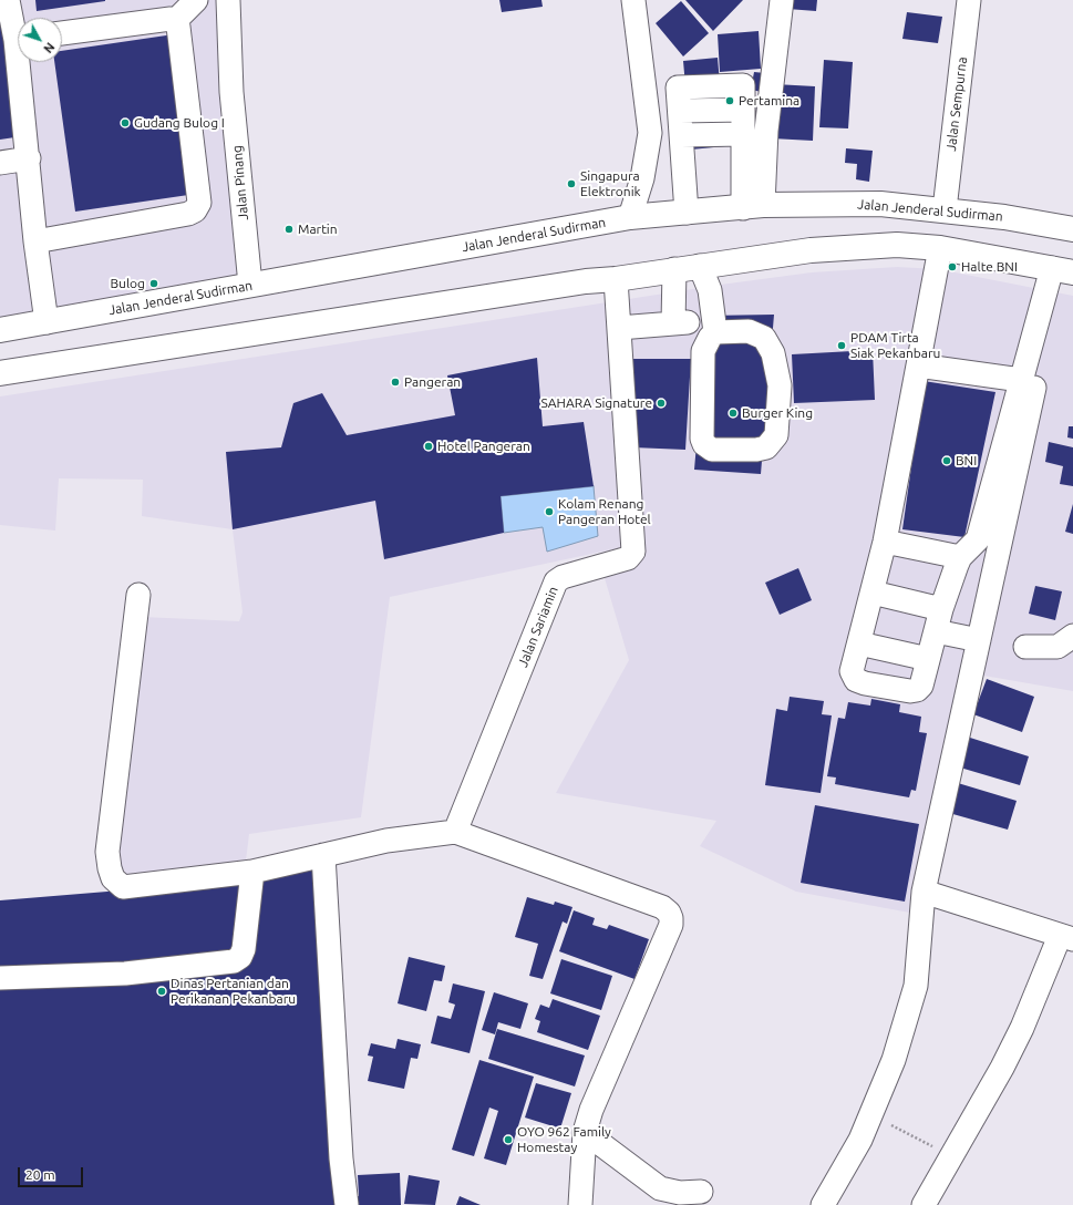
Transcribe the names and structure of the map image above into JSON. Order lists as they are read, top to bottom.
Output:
{
  "streets": {
    "main road": ["Jalan Jenderal Sudirman"],
    "street": ["Jalan Sempurna", "Jalan Pinang", "Jalan Sariamin"]
  },
  "crossings": [
    ["Jalan Sempurna", "Jalan Jenderal Sudirman"],
    ["Jalan Pinang", "Jalan Jenderal Sudirman"]
  ],
  "places": [
    "Pertamina",
    "Gudang Bulog I",
    "Singapura Elektronik",
    "Martin",
    "Halte BNI",
    "Bulog",
    "PDAM Tirta Siak Pekanbaru",
    "Pangeran",
    "SAHARA Signature",
    "Burger King",
    "Hotel Pangeran",
    "BNI",
    "Kolam Renang Pangeran Hotel",
    "Dinas Pertanian dan Perikanan Pekanbaru",
    "OYO 962 Family Homestay"
  ],
  "scale_bar": "20 m",
  "north": "bottom right"
}
